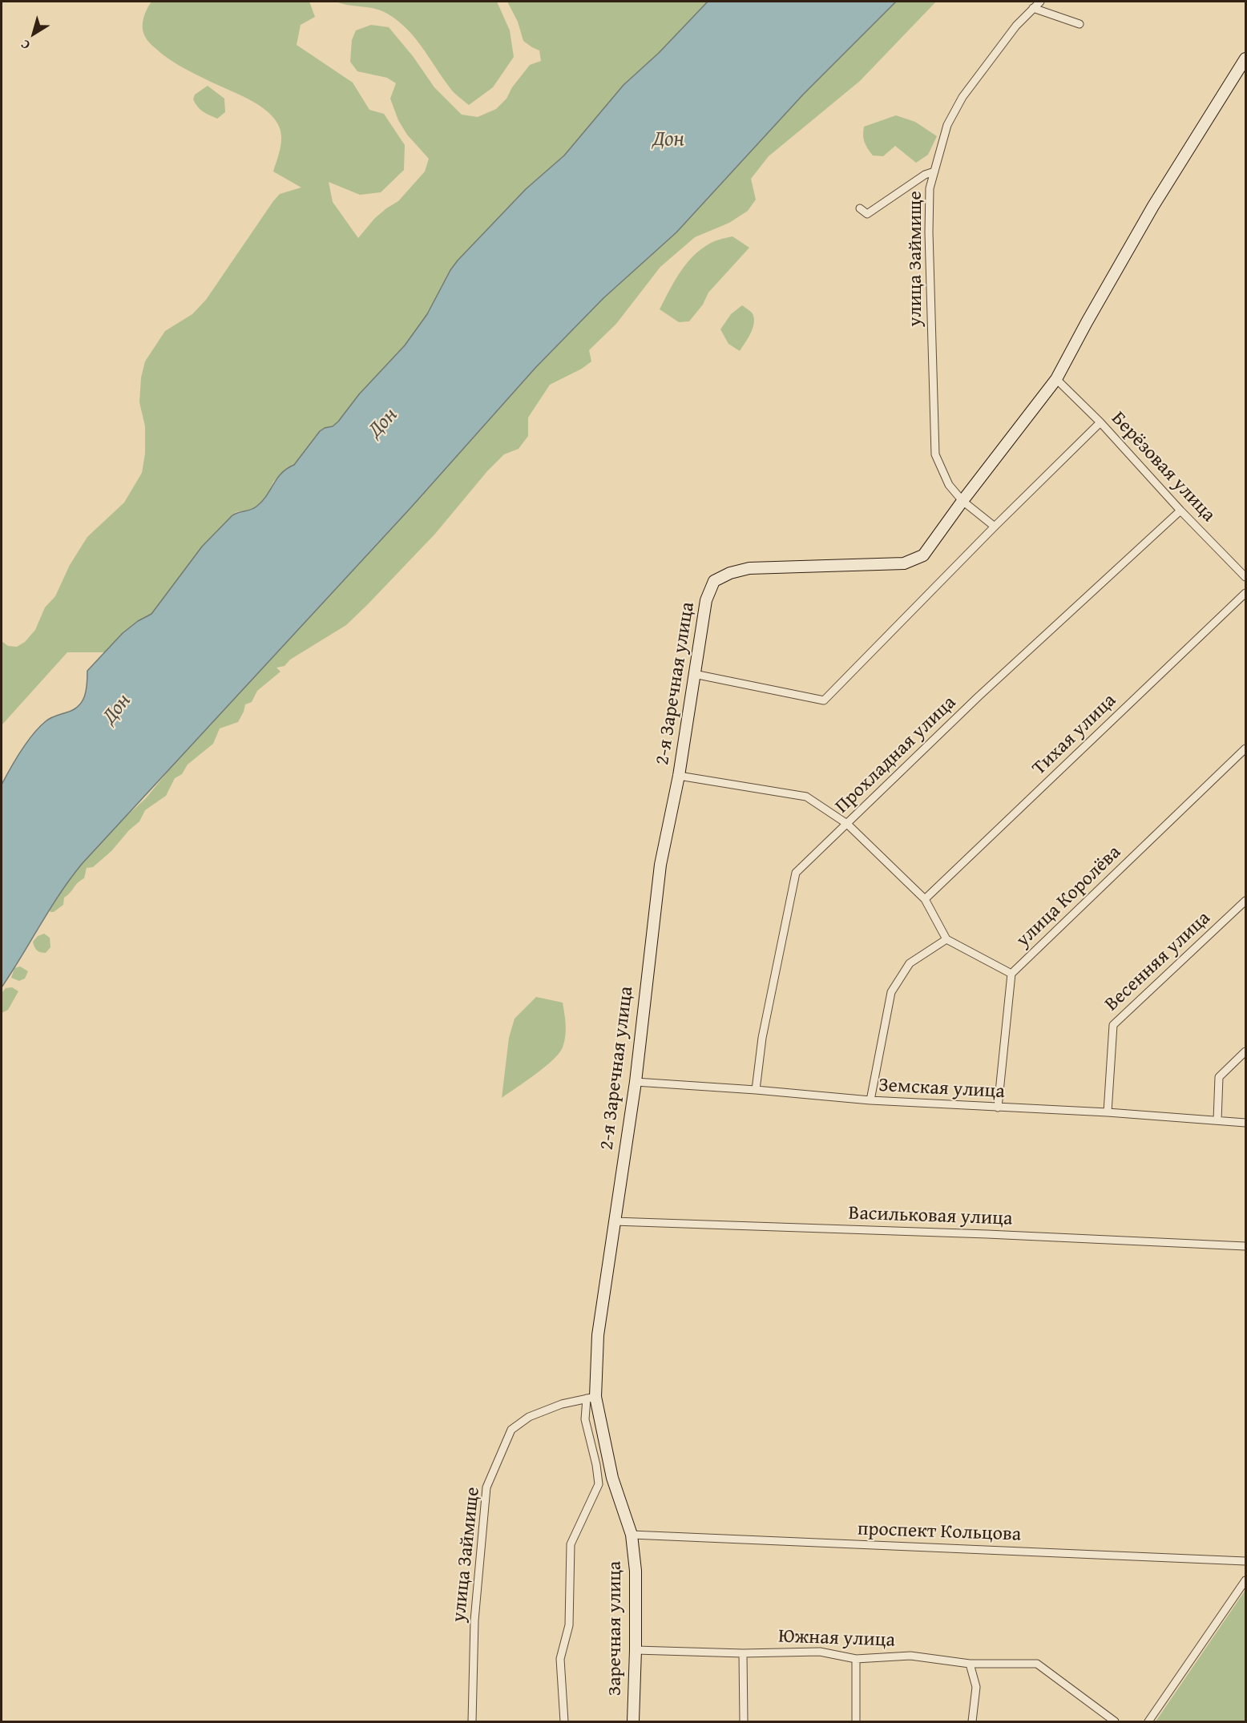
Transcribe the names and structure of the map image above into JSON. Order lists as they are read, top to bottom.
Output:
{
  "streets": {
    "street": [
      "улица Займище",
      "Берёзовая улица",
      "2-я Заречная улица",
      "Тихая улица",
      "Прохладная улица",
      "улица Королёва",
      "Весенняя улица",
      "Земская улица",
      "Васильковая улица",
      "проспект Кольцова",
      "Заречная улица",
      "Южная улица"
    ]
  },
  "crossings": [
    ["улица Займище", "2-я Заречная улица"],
    ["улица Займище", "Заречная улица"],
    ["Берёзовая улица", "2-я Заречная улица"],
    ["Берёзовая улица", "Прохладная улица"],
    ["2-я Заречная улица", "Земская улица"],
    ["2-я Заречная улица", "Васильковая улица"],
    ["2-я Заречная улица", "Заречная улица"],
    ["Прохладная улица", "Земская улица"],
    ["улица Королёва", "Земская улица"],
    ["Весенняя улица", "Земская улица"],
    ["проспект Кольцова", "Заречная улица"],
    ["Заречная улица", "Южная улица"]
  ],
  "water": ["Дон"],
  "north": "bottom left"
}
